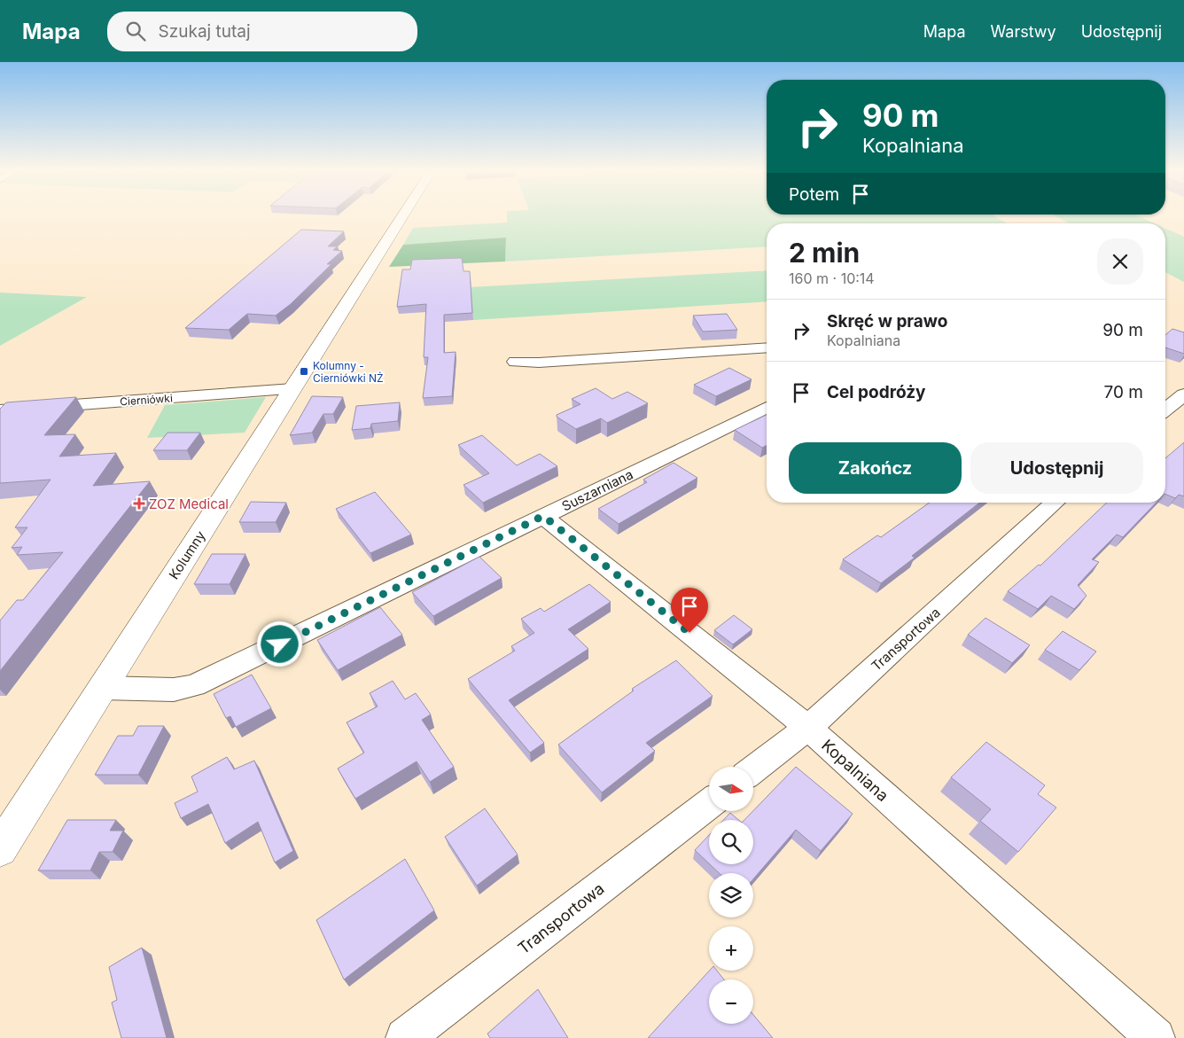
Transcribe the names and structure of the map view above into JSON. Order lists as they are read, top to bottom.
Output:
{
  "streets": {
    "street": [
      "Cierniówki",
      "Suszarniana",
      "Kolumny",
      "Transportowa",
      "Kopalniana"
    ]
  },
  "crossings": [
    ["Cierniówki", "Kolumny"],
    ["Suszarniana", "Kolumny"],
    ["Suszarniana", "Kopalniana"],
    ["Transportowa", "Kopalniana"]
  ],
  "places": {
    "transit": ["Kolumny - Cierniówki NŻ"],
    "health": ["ZOZ Medical"]
  },
  "north": "right",
  "page": {
    "header": "Mapa",
    "search": "Szukaj tutaj",
    "nav": ["Mapa", "Warstwy", "Udostępnij"],
    "turn": ["90 m", "Kopalniana"],
    "then": "Potem",
    "heading": ["2 min", "160 m · 10:14"],
    "list": [
      {
        "name": "Skręć w prawo",
        "note": "Kopalniana",
        "value": "90 m"
      },
      {
        "name": "Cel podróży",
        "value": "70 m"
      }
    ],
    "buttons": ["Zakończ", "Udostępnij"],
    "map_buttons": ["+", "−"]
  }
}
